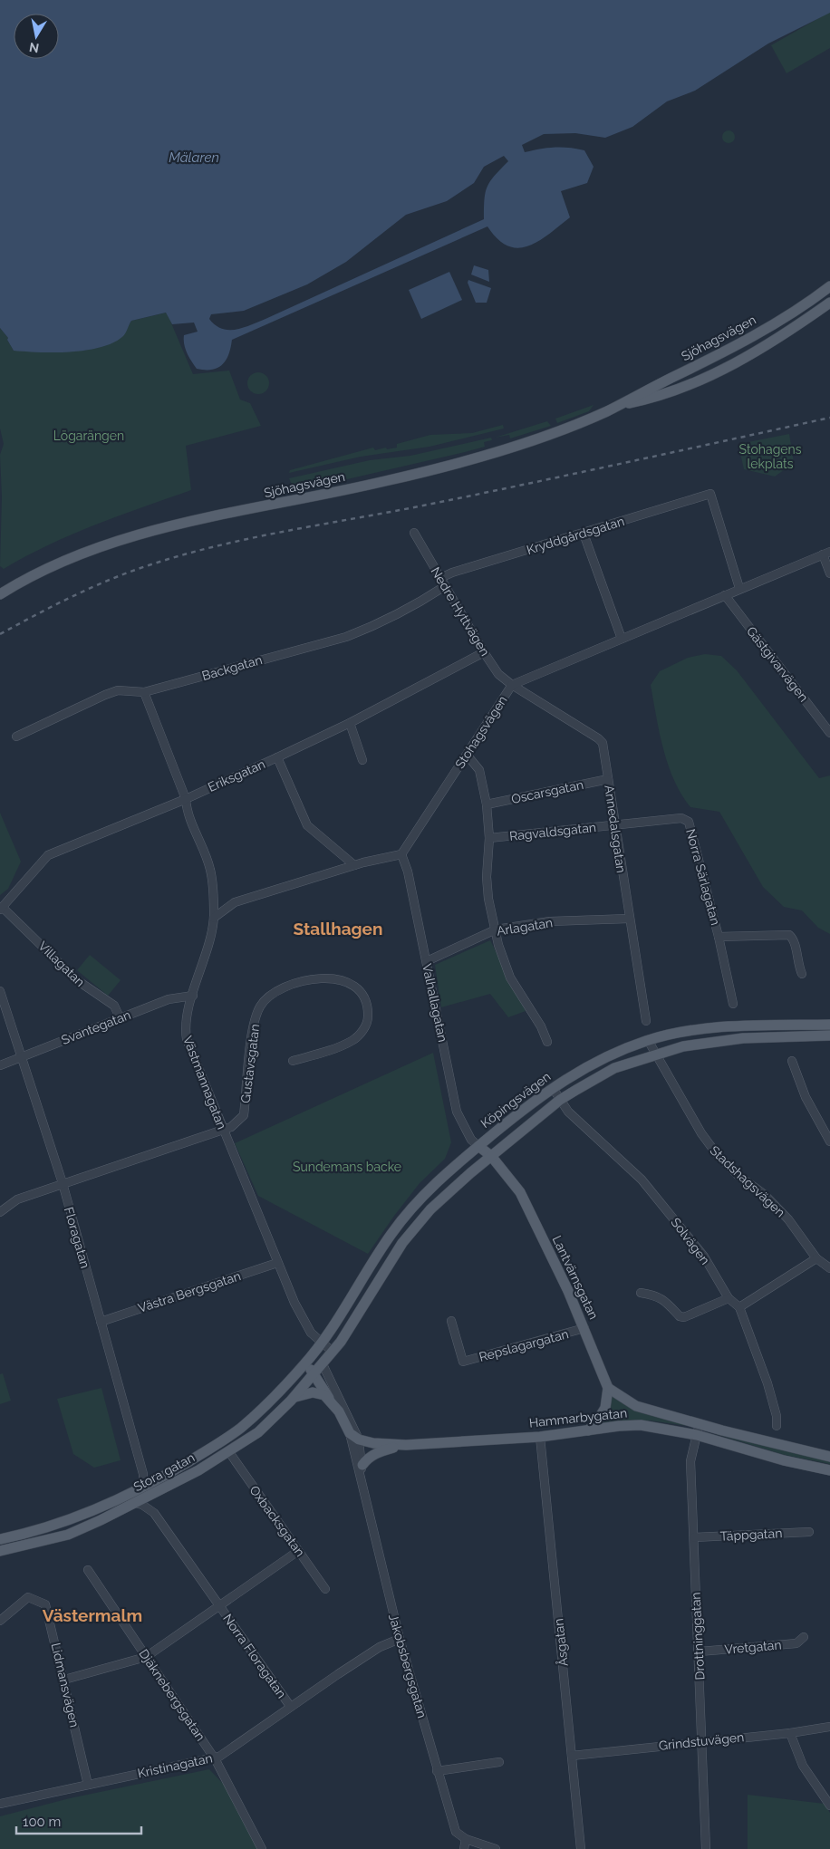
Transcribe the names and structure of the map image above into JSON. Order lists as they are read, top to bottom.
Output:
{
  "streets": {
    "main road": [
      "Sjöhagsvägen",
      "Köpingsvägen",
      "Lantvärnsgatan",
      "Hammarbygatan",
      "Stora gatan"
    ],
    "street": [
      "Kryddgårdsgatan",
      "Nedre Hyttvägen",
      "Gästgivarvägen",
      "Backgatan",
      "Stohagsvägen",
      "Eriksgatan",
      "Oscarsgatan",
      "Annedalsgatan",
      "Ragvaldsgatan",
      "Norra Särlagatan",
      "Arlagatan",
      "Villagatan",
      "Valhallagatan",
      "Svantegatan",
      "Gustavsgatan",
      "Västmannagatan",
      "Stadshagsvägen",
      "Floragatan",
      "Solvägen",
      "Västra Bergsgatan",
      "Repslagargatan",
      "Oxbacksgatan",
      "Täppgatan",
      "Drottninggatan",
      "Åsgatan",
      "Vretgatan",
      "Norra Floragatan",
      "Jakobsbergsgatan",
      "Lidmansvägen",
      "Djäknebergsgatan",
      "Grindstuvägen",
      "Kristinagatan"
    ]
  },
  "crossings": [
    ["Kryddgårdsgatan", "Nedre Hyttvägen"],
    ["Kryddgårdsgatan", "Stohagsvägen"],
    ["Nedre Hyttvägen", "Backgatan"],
    ["Nedre Hyttvägen", "Stohagsvägen"],
    ["Nedre Hyttvägen", "Eriksgatan"],
    ["Nedre Hyttvägen", "Annedalsgatan"],
    ["Gästgivarvägen", "Stohagsvägen"],
    ["Backgatan", "Västmannagatan"],
    ["Stohagsvägen", "Annedalsgatan"],
    ["Stohagsvägen", "Valhallagatan"],
    ["Eriksgatan", "Villagatan"],
    ["Eriksgatan", "Västmannagatan"],
    ["Oscarsgatan", "Annedalsgatan"],
    ["Annedalsgatan", "Ragvaldsgatan"],
    ["Annedalsgatan", "Norra Särlagatan"],
    ["Annedalsgatan", "Arlagatan"],
    ["Ragvaldsgatan", "Norra Särlagatan"],
    ["Arlagatan", "Valhallagatan"],
    ["Villagatan", "Svantegatan"],
    ["Valhallagatan", "Köpingsvägen"],
    ["Valhallagatan", "Lantvärnsgatan"],
    ["Svantegatan", "Västmannagatan"],
    ["Svantegatan", "Floragatan"],
    ["Gustavsgatan", "Västmannagatan"],
    ["Gustavsgatan", "Floragatan"],
    ["Västmannagatan", "Köpingsvägen"],
    ["Västmannagatan", "Västra Bergsgatan"],
    ["Köpingsvägen", "Stadshagsvägen"],
    ["Köpingsvägen", "Solvägen"],
    ["Köpingsvägen", "Lantvärnsgatan"],
    ["Köpingsvägen", "Stora gatan"],
    ["Floragatan", "Västra Bergsgatan"],
    ["Floragatan", "Stora gatan"],
    ["Lantvärnsgatan", "Repslagargatan"],
    ["Lantvärnsgatan", "Hammarbygatan"],
    ["Hammarbygatan", "Drottninggatan"],
    ["Hammarbygatan", "Åsgatan"],
    ["Hammarbygatan", "Jakobsbergsgatan"],
    ["Stora gatan", "Oxbacksgatan"],
    ["Stora gatan", "Norra Floragatan"],
    ["Oxbacksgatan", "Norra Floragatan"],
    ["Täppgatan", "Drottninggatan"],
    ["Drottninggatan", "Vretgatan"],
    ["Drottninggatan", "Grindstuvägen"],
    ["Åsgatan", "Grindstuvägen"],
    ["Norra Floragatan", "Kristinagatan"],
    ["Jakobsbergsgatan", "Kristinagatan"],
    ["Lidmansvägen", "Kristinagatan"],
    ["Djäknebergsgatan", "Kristinagatan"]
  ],
  "districts": ["Stallhagen", "Västermalm"],
  "water": ["Mälaren"],
  "parks": ["Lögarängen", "Stohagens lekplats", "Sundemans backe"],
  "scale_bar": "100 m",
  "north": "bottom"
}
